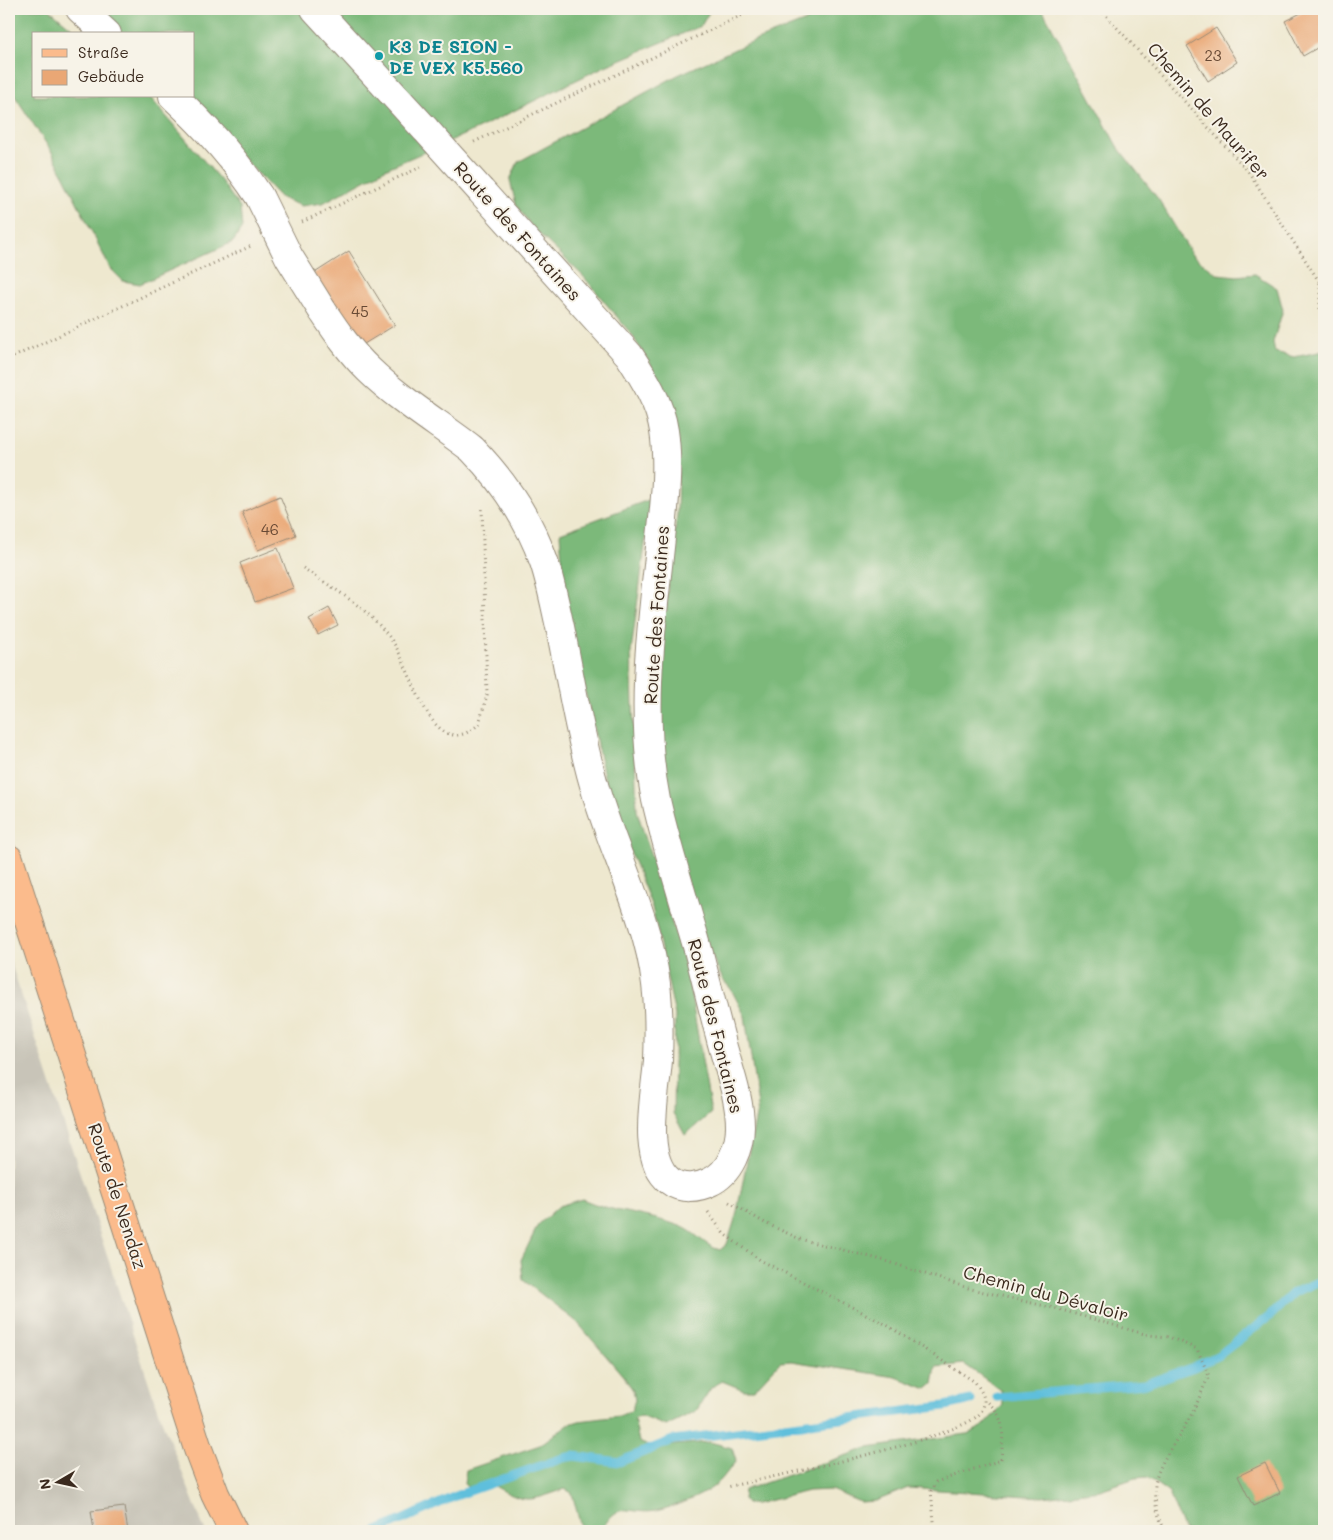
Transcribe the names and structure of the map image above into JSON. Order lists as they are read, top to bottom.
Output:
{
  "streets": {
    "main road": ["Route de Nendaz"],
    "street": ["Route des Fontaines"],
    "path": ["Chemin de Maurifer", "Chemin du Dévaloir"]
  },
  "crossings": [
    ["Route des Fontaines", "Chemin du Dévaloir"]
  ],
  "places": ["K3 DE SION - DE VEX K5.560"],
  "house_numbers": ["23", "45", "46"],
  "legend": ["Straße", "Gebäude"],
  "north": "left"
}
